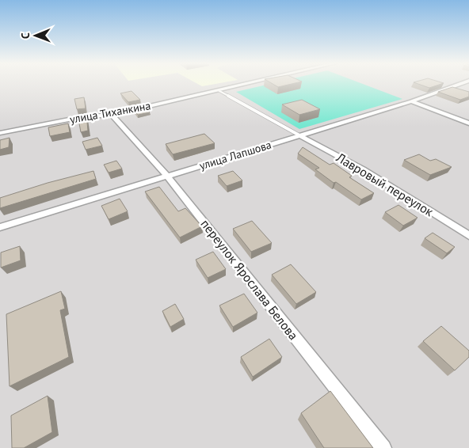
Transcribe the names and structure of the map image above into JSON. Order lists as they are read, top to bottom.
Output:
{
  "streets": {
    "street": [
      "улица Тиханкина",
      "улица Лапшова",
      "Лавровый переулок",
      "переулок Ярослава Белова"
    ]
  },
  "crossings": [
    ["улица Тиханкина", "переулок Ярослава Белова"],
    ["улица Лапшова", "Лавровый переулок"],
    ["улица Лапшова", "переулок Ярослава Белова"]
  ],
  "north": "left"
}
